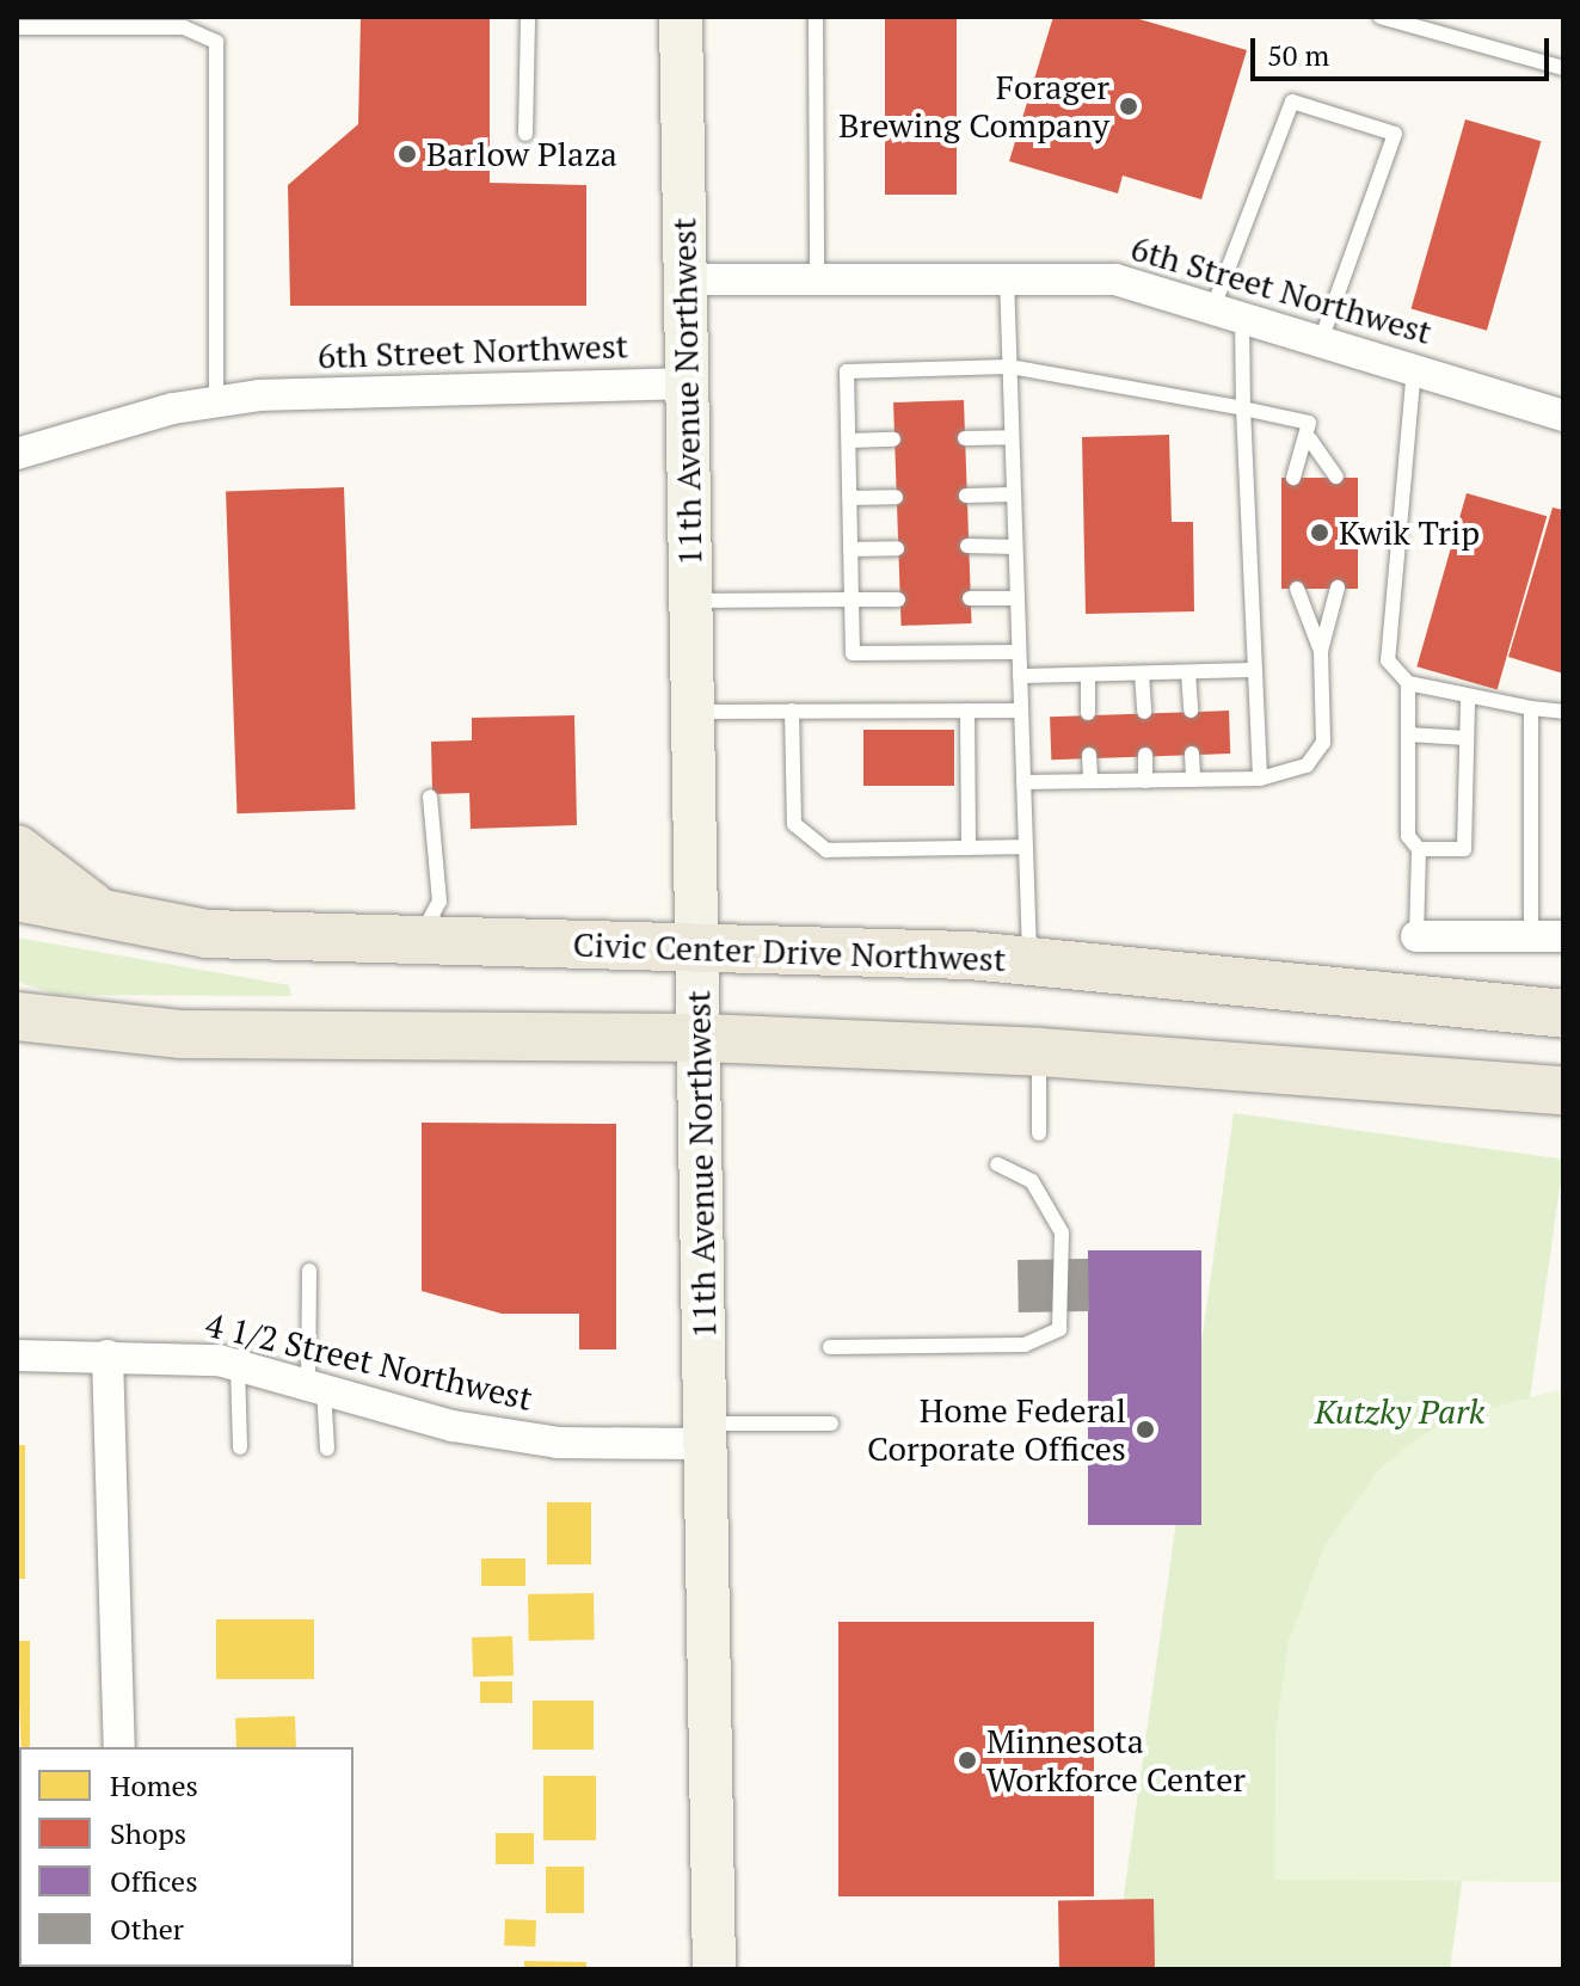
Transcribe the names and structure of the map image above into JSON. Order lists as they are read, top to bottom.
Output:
{
  "streets": {
    "main road": ["11th Avenue Northwest", "Civic Center Drive Northwest"],
    "street": ["6th Street Northwest", "4 1/2 Street Northwest"]
  },
  "crossings": [
    ["6th Street Northwest", "11th Avenue Northwest"],
    ["11th Avenue Northwest", "Civic Center Drive Northwest"],
    ["11th Avenue Northwest", "4 1/2 Street Northwest"]
  ],
  "parks": ["Kutzky Park"],
  "places": [
    "Forager Brewing Company",
    "Barlow Plaza",
    "Kwik Trip",
    "Home Federal Corporate Offices",
    "Minnesota Workforce Center"
  ],
  "legend": [
    "Homes",
    "Shops",
    "Offices",
    "Other"
  ],
  "scale_bar": "50 m"
}
